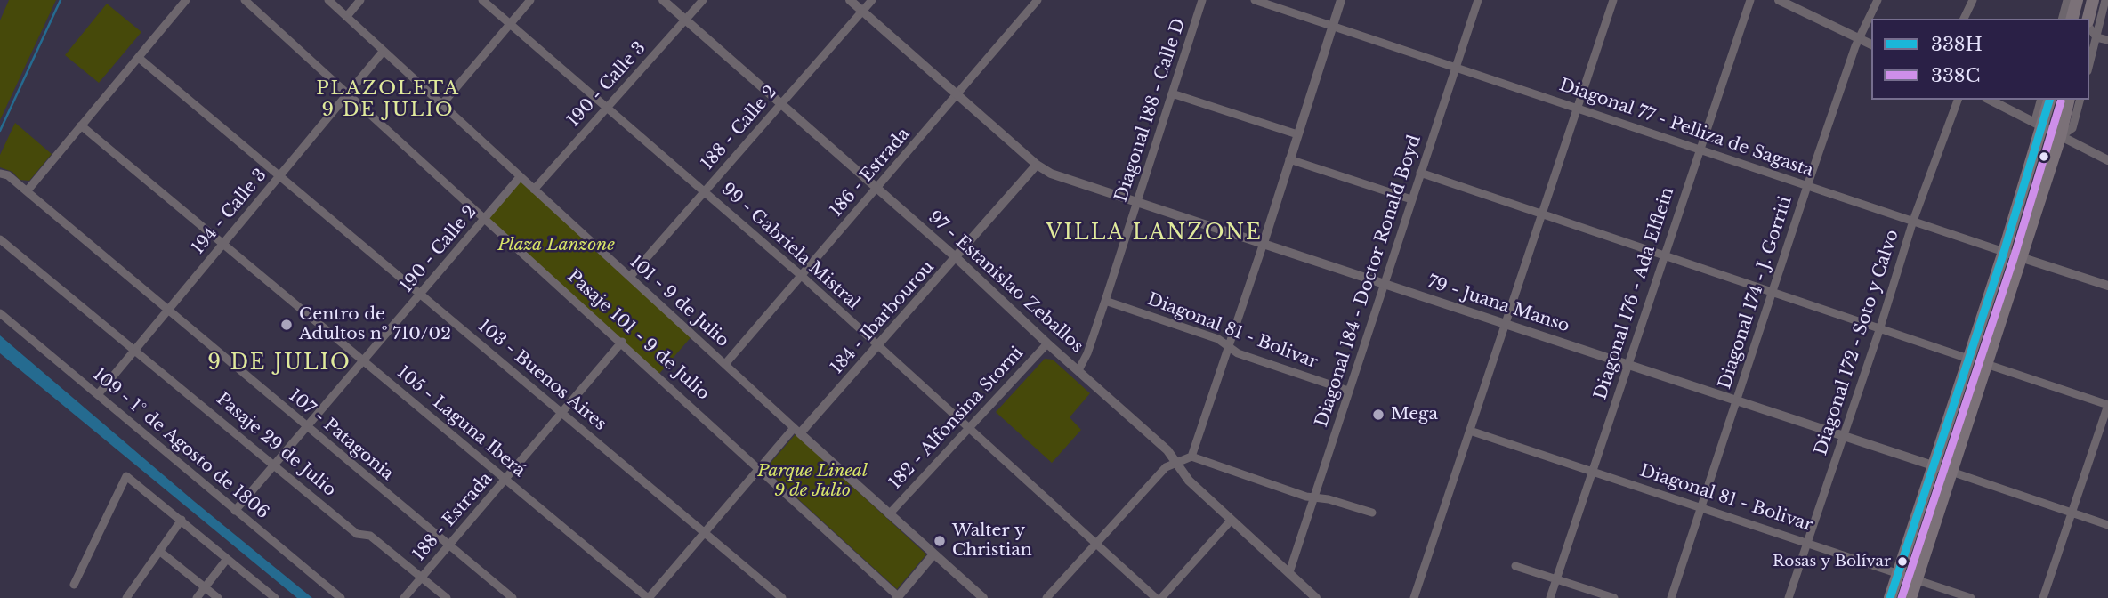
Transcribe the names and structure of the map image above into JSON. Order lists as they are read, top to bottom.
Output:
{
  "streets": {
    "street": [
      "190 - Calle 3",
      "Diagonal 188 - Calle D",
      "188 - Calle 2",
      "Diagonal 77 - Pelliza de Sagasta",
      "186 - Estrada",
      "194 - Calle 3",
      "99 - Gabriela Mistral",
      "190 - Calle 2",
      "Diagonal 184 - Doctor Ronald Boyd",
      "97 - Estanislao Zeballos",
      "Diagonal 174 - J. Gorriti",
      "Diagonal 176 - Ada Elflein",
      "101 - 9 de Julio",
      "79 - Juana Manso",
      "184 - Ibarbourou",
      "Diagonal 81 - Bolivar",
      "Pasaje 101 - 9 de Julio",
      "Diagonal 172 - Soto y Calvo",
      "103 - Buenos Aires",
      "182 - Alfonsina Storni",
      "105 - Laguna Iberá",
      "107 - Patagonia",
      "109 - 1° de Agosto de 1806",
      "Pasaje 29 de Julio",
      "188 - Estrada"
    ]
  },
  "crossings": [
    ["190 - Calle 3", "99 - Gabriela Mistral"],
    ["190 - Calle 3", "97 - Estanislao Zeballos"],
    ["190 - Calle 3", "101 - 9 de Julio"],
    ["Diagonal 188 - Calle D", "97 - Estanislao Zeballos"],
    ["Diagonal 188 - Calle D", "79 - Juana Manso"],
    ["Diagonal 188 - Calle D", "Diagonal 81 - Bolivar"],
    ["188 - Calle 2", "99 - Gabriela Mistral"],
    ["188 - Calle 2", "97 - Estanislao Zeballos"],
    ["188 - Calle 2", "101 - 9 de Julio"],
    ["188 - Calle 2", "79 - Juana Manso"],
    ["Diagonal 77 - Pelliza de Sagasta", "Diagonal 184 - Doctor Ronald Boyd"],
    ["Diagonal 77 - Pelliza de Sagasta", "Diagonal 174 - J. Gorriti"],
    ["Diagonal 77 - Pelliza de Sagasta", "Diagonal 176 - Ada Elflein"],
    ["Diagonal 77 - Pelliza de Sagasta", "Diagonal 172 - Soto y Calvo"],
    ["186 - Estrada", "99 - Gabriela Mistral"],
    ["186 - Estrada", "97 - Estanislao Zeballos"],
    ["186 - Estrada", "101 - 9 de Julio"],
    ["186 - Estrada", "79 - Juana Manso"],
    ["194 - Calle 3", "101 - 9 de Julio"],
    ["194 - Calle 3", "Pasaje 101 - 9 de Julio"],
    ["194 - Calle 3", "103 - Buenos Aires"],
    ["194 - Calle 3", "105 - Laguna Iberá"],
    ["194 - Calle 3", "107 - Patagonia"],
    ["194 - Calle 3", "109 - 1° de Agosto de 1806"],
    ["194 - Calle 3", "Pasaje 29 de Julio"],
    ["99 - Gabriela Mistral", "184 - Ibarbourou"],
    ["99 - Gabriela Mistral", "182 - Alfonsina Storni"],
    ["190 - Calle 2", "101 - 9 de Julio"],
    ["190 - Calle 2", "Pasaje 101 - 9 de Julio"],
    ["190 - Calle 2", "103 - Buenos Aires"],
    ["190 - Calle 2", "105 - Laguna Iberá"],
    ["190 - Calle 2", "107 - Patagonia"],
    ["190 - Calle 2", "109 - 1° de Agosto de 1806"],
    ["190 - Calle 2", "Pasaje 29 de Julio"],
    ["Diagonal 184 - Doctor Ronald Boyd", "97 - Estanislao Zeballos"],
    ["Diagonal 184 - Doctor Ronald Boyd", "79 - Juana Manso"],
    ["Diagonal 184 - Doctor Ronald Boyd", "Diagonal 81 - Bolivar"],
    ["97 - Estanislao Zeballos", "184 - Ibarbourou"],
    ["97 - Estanislao Zeballos", "182 - Alfonsina Storni"],
    ["Diagonal 174 - J. Gorriti", "79 - Juana Manso"],
    ["Diagonal 174 - J. Gorriti", "Diagonal 81 - Bolivar"],
    ["Diagonal 176 - Ada Elflein", "79 - Juana Manso"],
    ["Diagonal 176 - Ada Elflein", "Diagonal 81 - Bolivar"],
    ["101 - 9 de Julio", "184 - Ibarbourou"],
    ["101 - 9 de Julio", "182 - Alfonsina Storni"],
    ["79 - Juana Manso", "184 - Ibarbourou"],
    ["79 - Juana Manso", "Diagonal 172 - Soto y Calvo"],
    ["184 - Ibarbourou", "Pasaje 101 - 9 de Julio"],
    ["184 - Ibarbourou", "103 - Buenos Aires"],
    ["184 - Ibarbourou", "105 - Laguna Iberá"],
    ["Diagonal 81 - Bolivar", "Diagonal 172 - Soto y Calvo"],
    ["Pasaje 101 - 9 de Julio", "188 - Estrada"],
    ["103 - Buenos Aires", "188 - Estrada"],
    ["105 - Laguna Iberá", "188 - Estrada"],
    ["107 - Patagonia", "188 - Estrada"],
    ["Pasaje 29 de Julio", "188 - Estrada"]
  ],
  "districts": ["PLAZOLETA 9 DE JULIO", "VILLA LANZONE", "9 DE JULIO"],
  "parks": ["Plaza Lanzone", "Parque Lineal 9 de Julio"],
  "places": [
    "Centro de Adultos nº 710/02",
    "Mega",
    "Walter y Christian",
    "Rosas y Bolívar"
  ],
  "lines": ["transit line 338H", "transit line 338C"],
  "legend": ["338H", "338C"]
}
